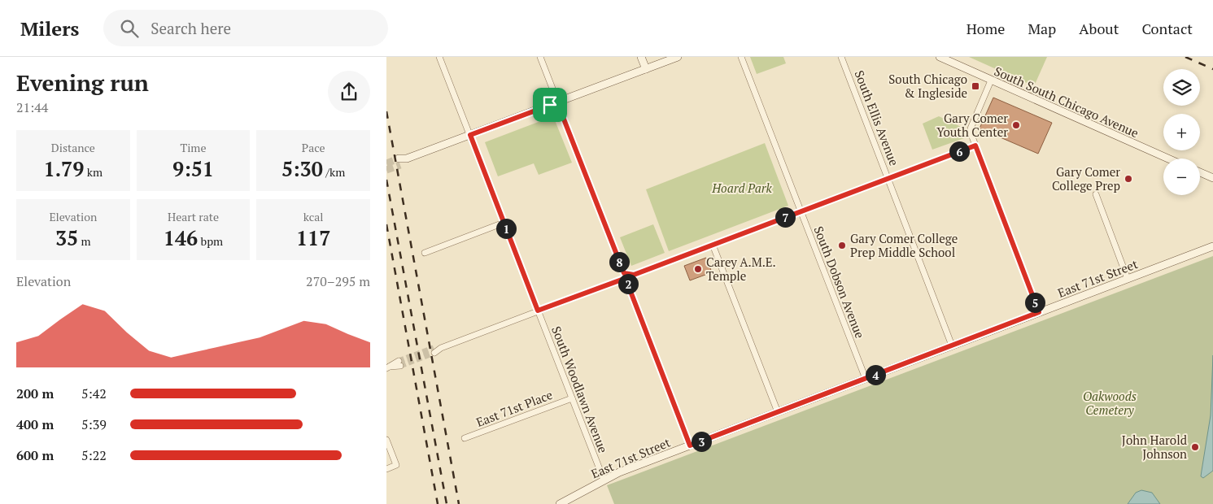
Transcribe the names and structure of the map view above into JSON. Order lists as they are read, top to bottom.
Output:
{
  "streets": {
    "main road": ["South South Chicago Avenue", "East 71st Street"],
    "street": [
      "South Ellis Avenue",
      "South Dobson Avenue",
      "South Woodlawn Avenue",
      "East 71st Place"
    ]
  },
  "crossings": [
    ["South Ellis Avenue", "East 71st Street"],
    ["East 71st Street", "South Dobson Avenue"],
    ["East 71st Street", "South Woodlawn Avenue"],
    ["South Woodlawn Avenue", "East 71st Place"]
  ],
  "parks": ["Hoard Park", "Oakwoods Cemetery"],
  "places": {
    "transit": ["South Chicago & Ingleside"],
    "other": [
      "Gary Comer Youth Center",
      "Gary Comer College Prep",
      "Gary Comer College Prep Middle School",
      "Carey A.M.E. Temple",
      "John Harold Johnson"
    ]
  },
  "page": {
    "header": "Milers",
    "search": "Search here",
    "nav": [
      "Home",
      "Map",
      "About",
      "Contact"
    ],
    "heading": ["Evening run", "21:44"],
    "map_buttons": ["+", "−"],
    "stats": [
      ["Distance", "1.79 km"],
      ["Time", "9:51"],
      ["Pace", "5:30 /km"],
      ["Elevation", "35 m"],
      ["Heart rate", "146 bpm"],
      ["kcal", "117"]
    ],
    "pins": [
      "6",
      "7",
      "1",
      "8",
      "2",
      "5",
      "4",
      "3"
    ],
    "chart": ["Elevation", "270–295 m"],
    "list": [
      {
        "name": "200 m",
        "note": "5:42"
      },
      {
        "name": "400 m",
        "note": "5:39"
      },
      {
        "name": "600 m",
        "note": "5:22"
      }
    ]
  }
}
